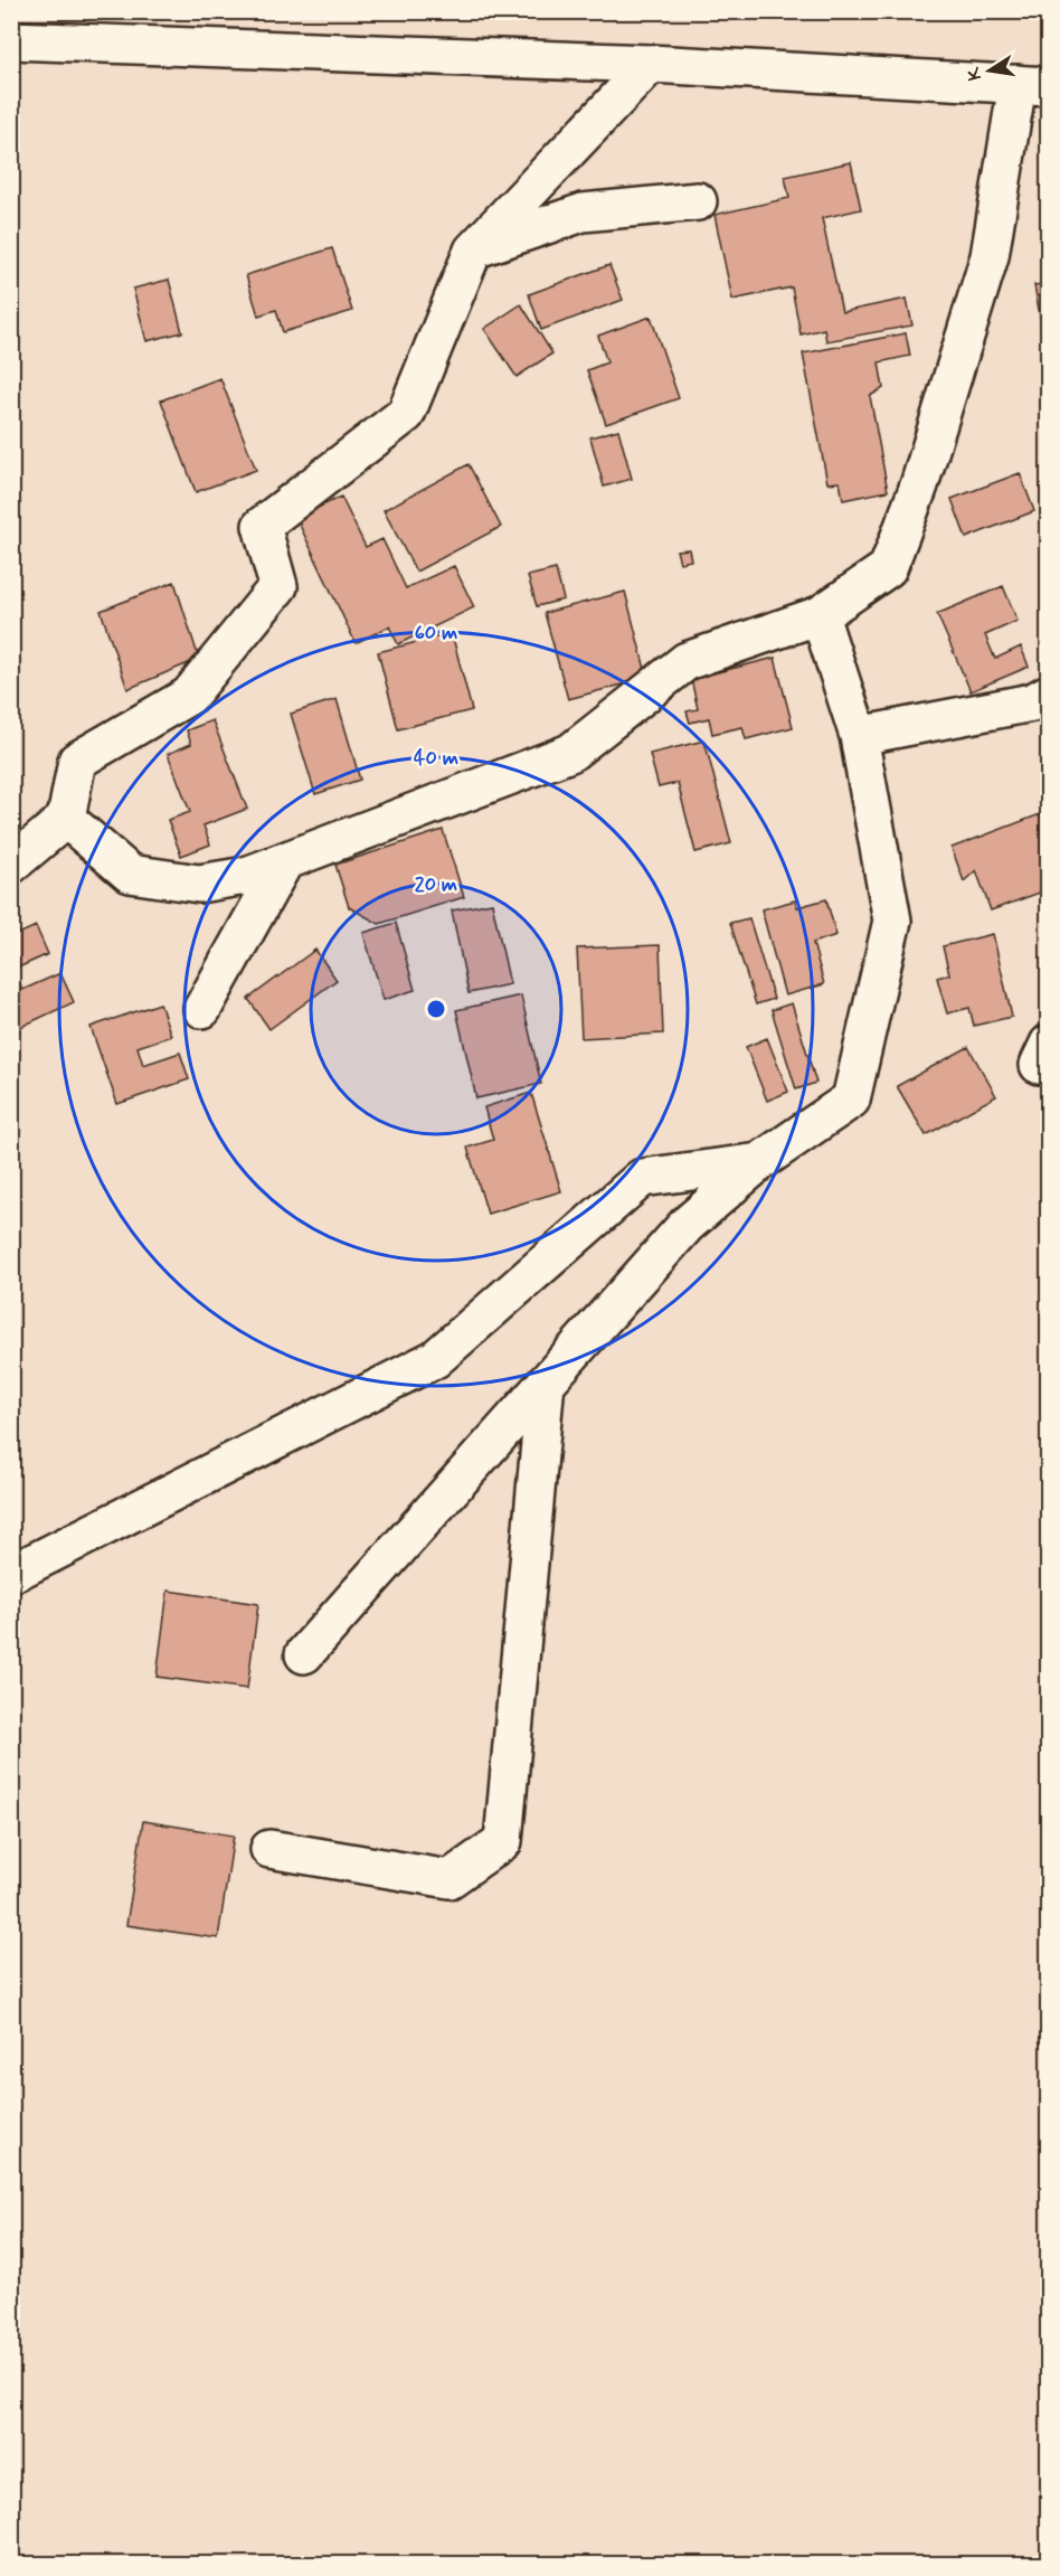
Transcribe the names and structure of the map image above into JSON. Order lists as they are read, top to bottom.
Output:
{
  "north": "left",
  "rings": ["60 m", "40 m", "20 m"]
}
